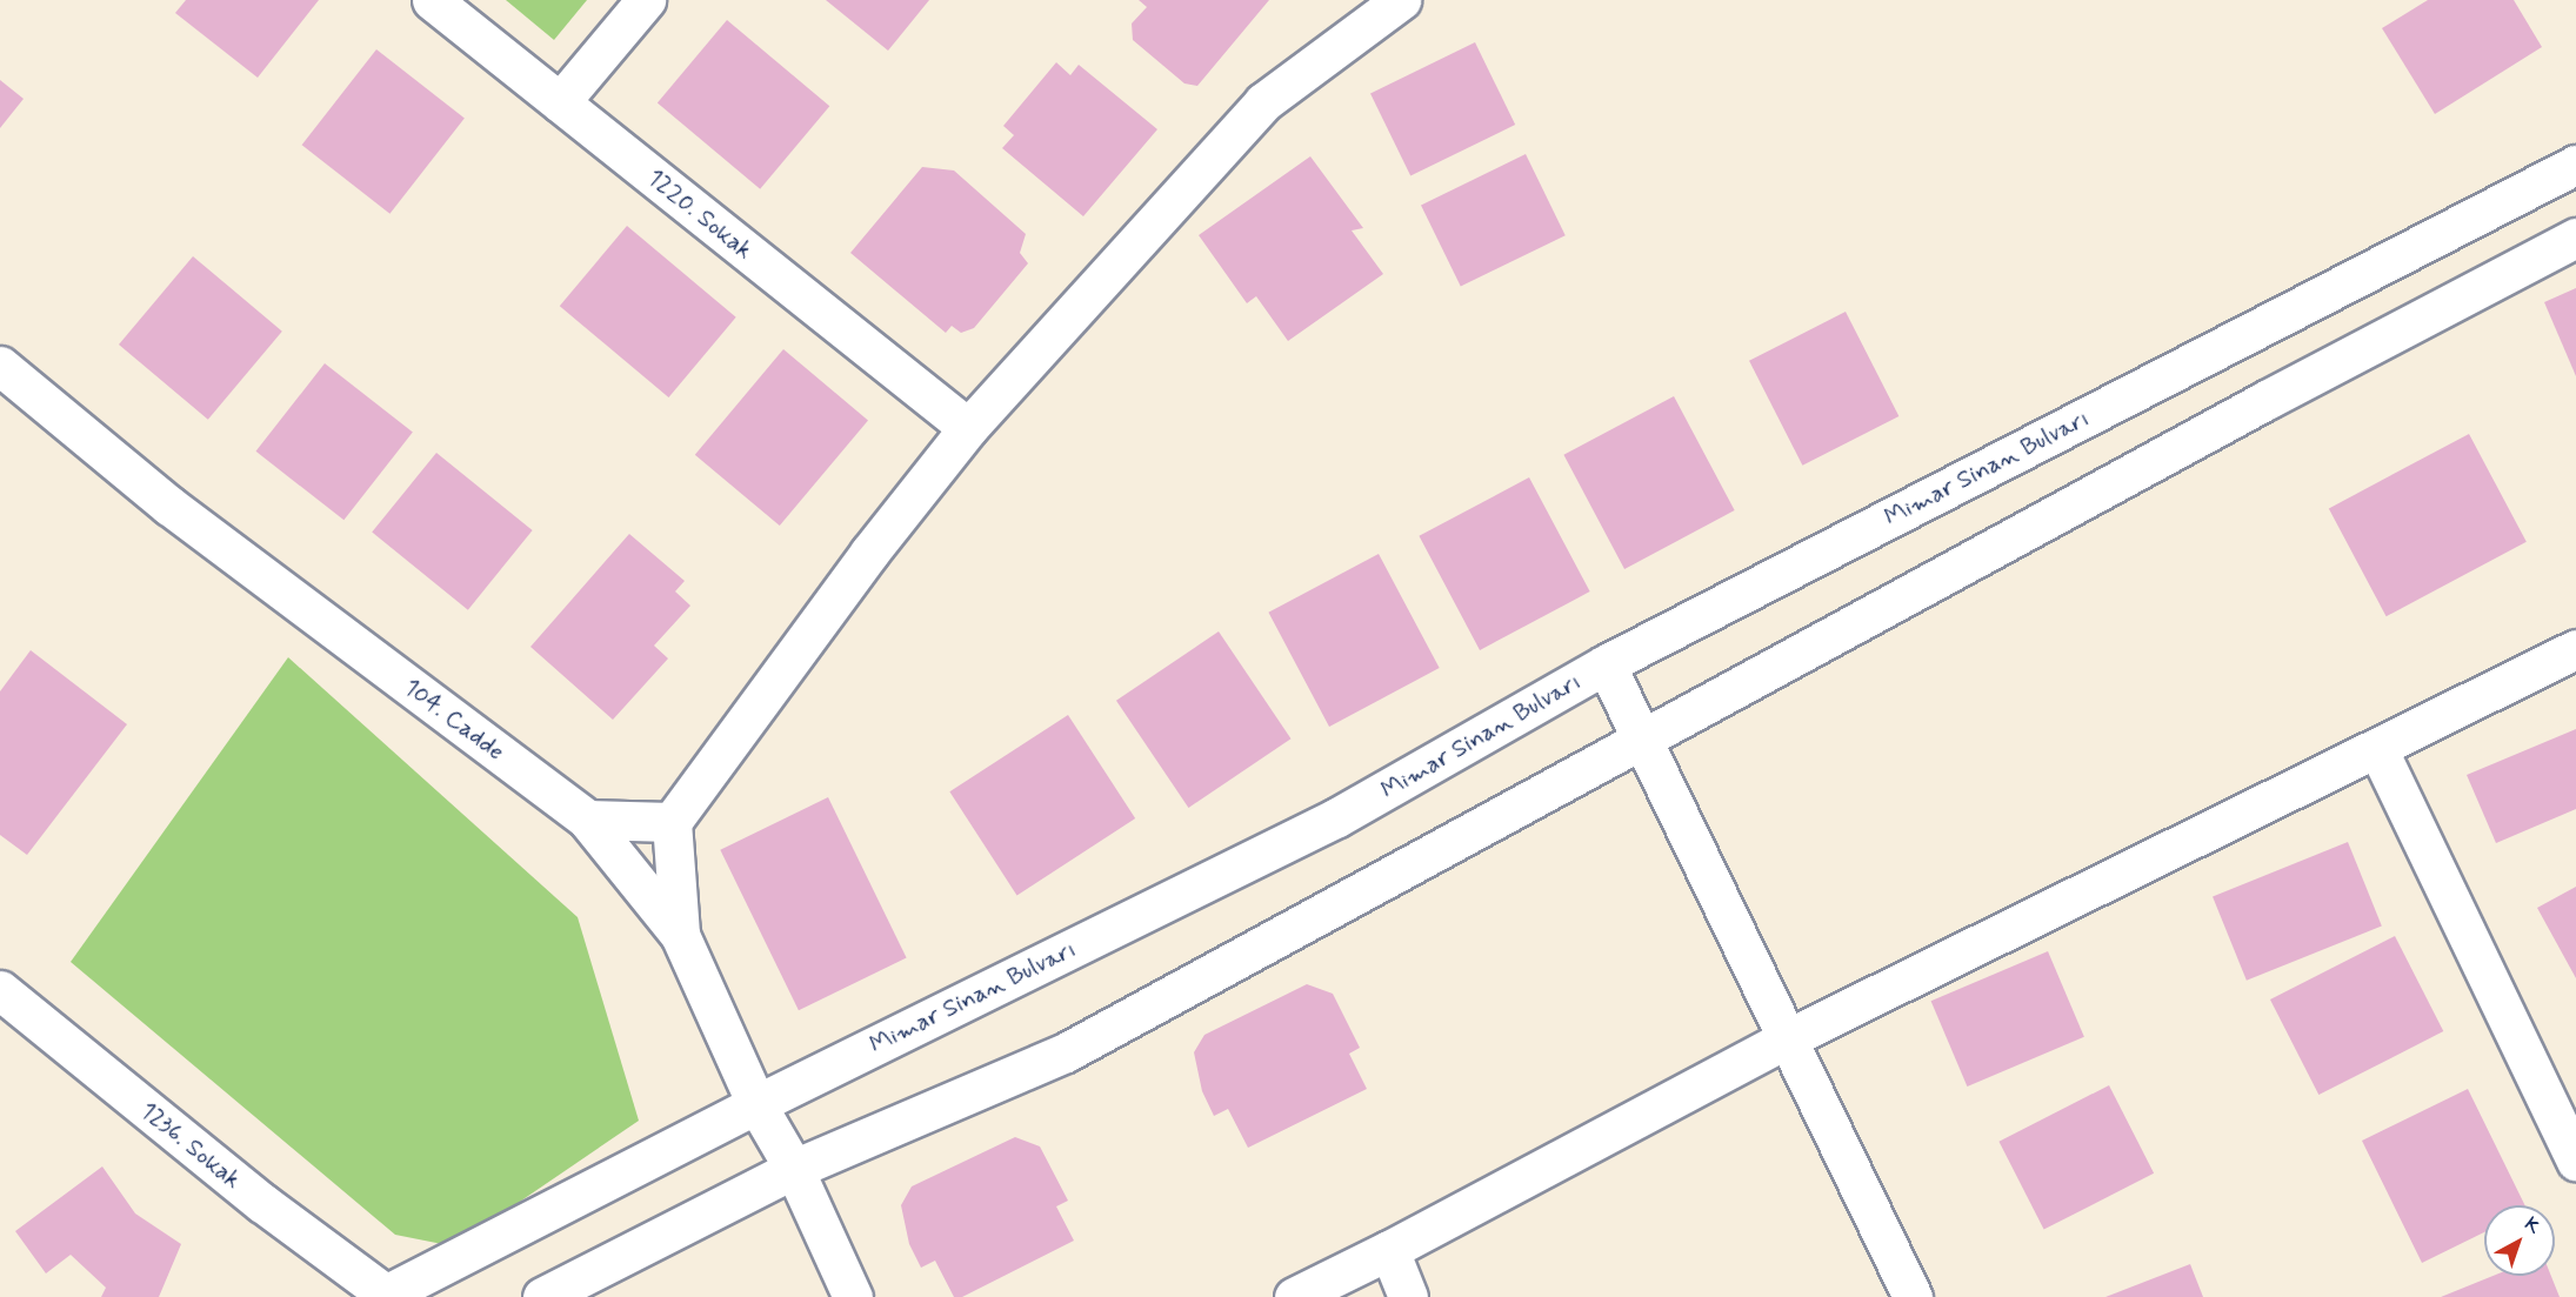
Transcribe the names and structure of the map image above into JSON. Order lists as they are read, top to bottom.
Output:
{
  "streets": {
    "street": [
      "1220. Sokak",
      "Mimar Sinan Bulvarı",
      "104. Cadde",
      "1236. Sokak"
    ]
  },
  "crossings": [
    ["Mimar Sinan Bulvarı", "104. Cadde"],
    ["Mimar Sinan Bulvarı", "1236. Sokak"]
  ],
  "north": "top right"
}
